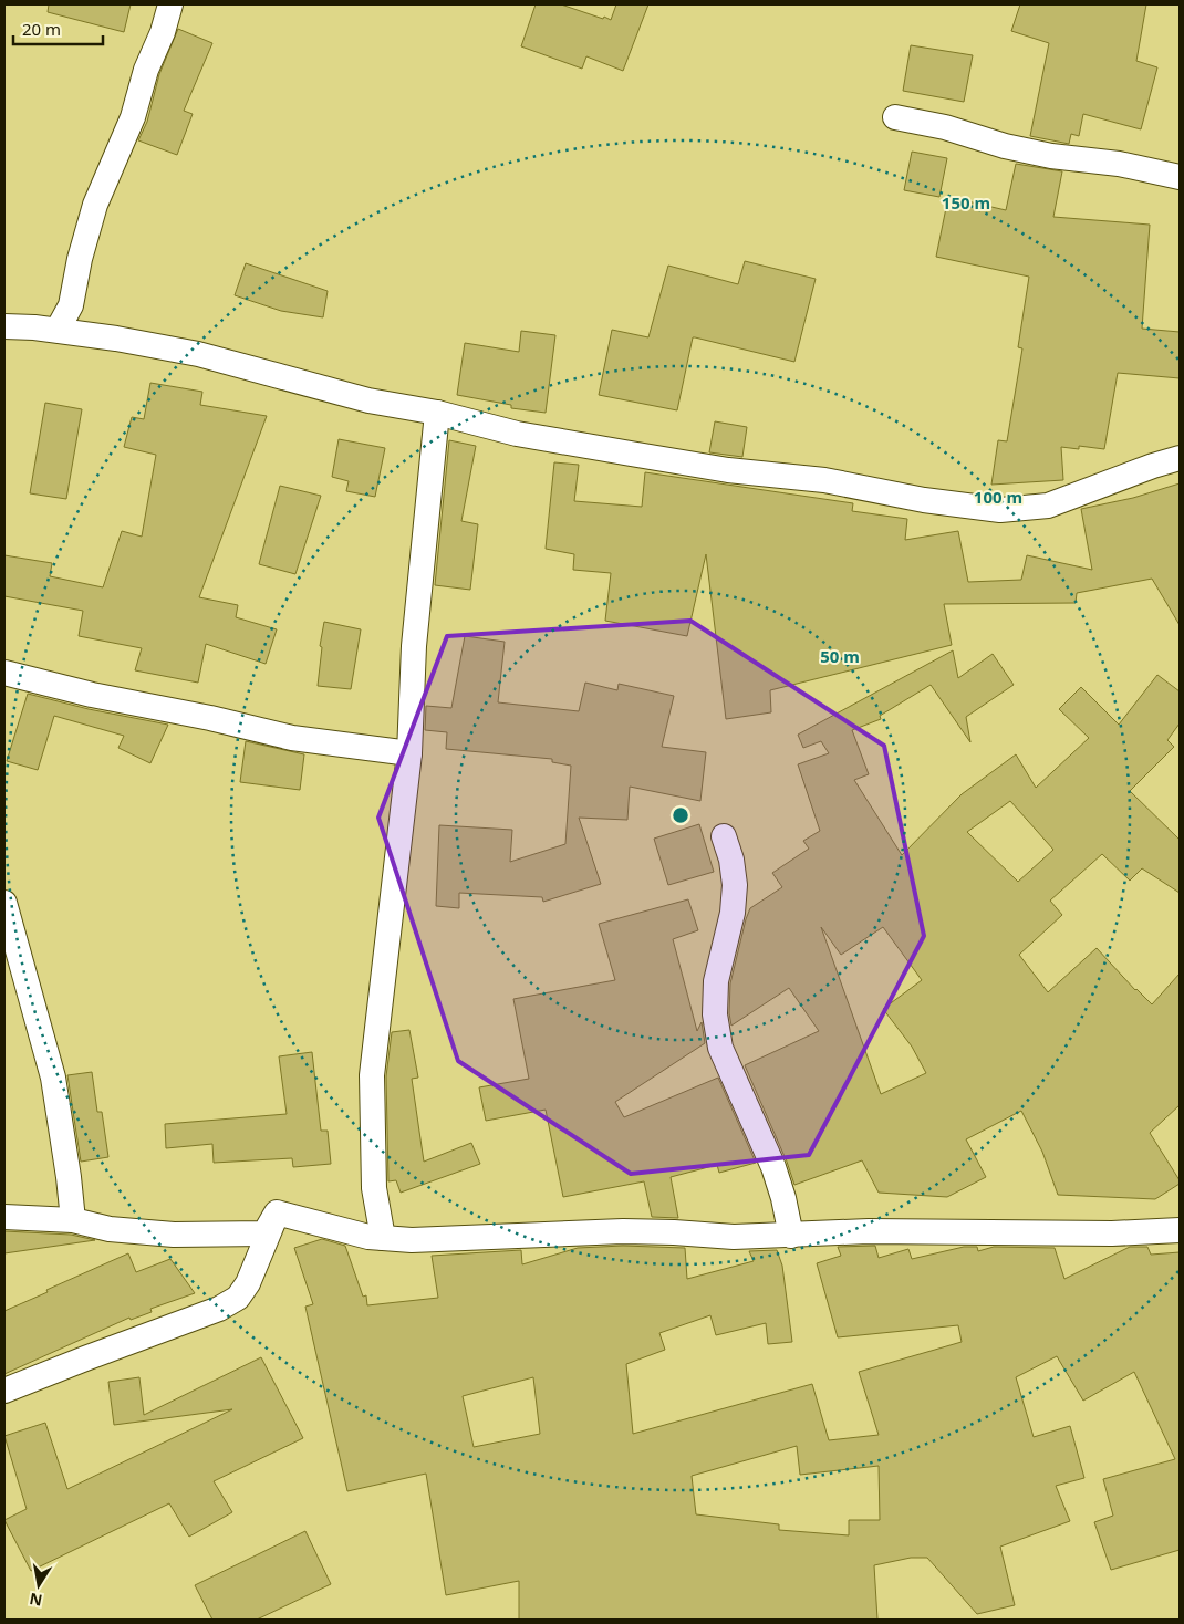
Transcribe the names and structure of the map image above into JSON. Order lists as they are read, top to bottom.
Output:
{
  "scale_bar": "20 m",
  "north": "bottom",
  "rings": ["150 m", "100 m", "50 m"]
}
